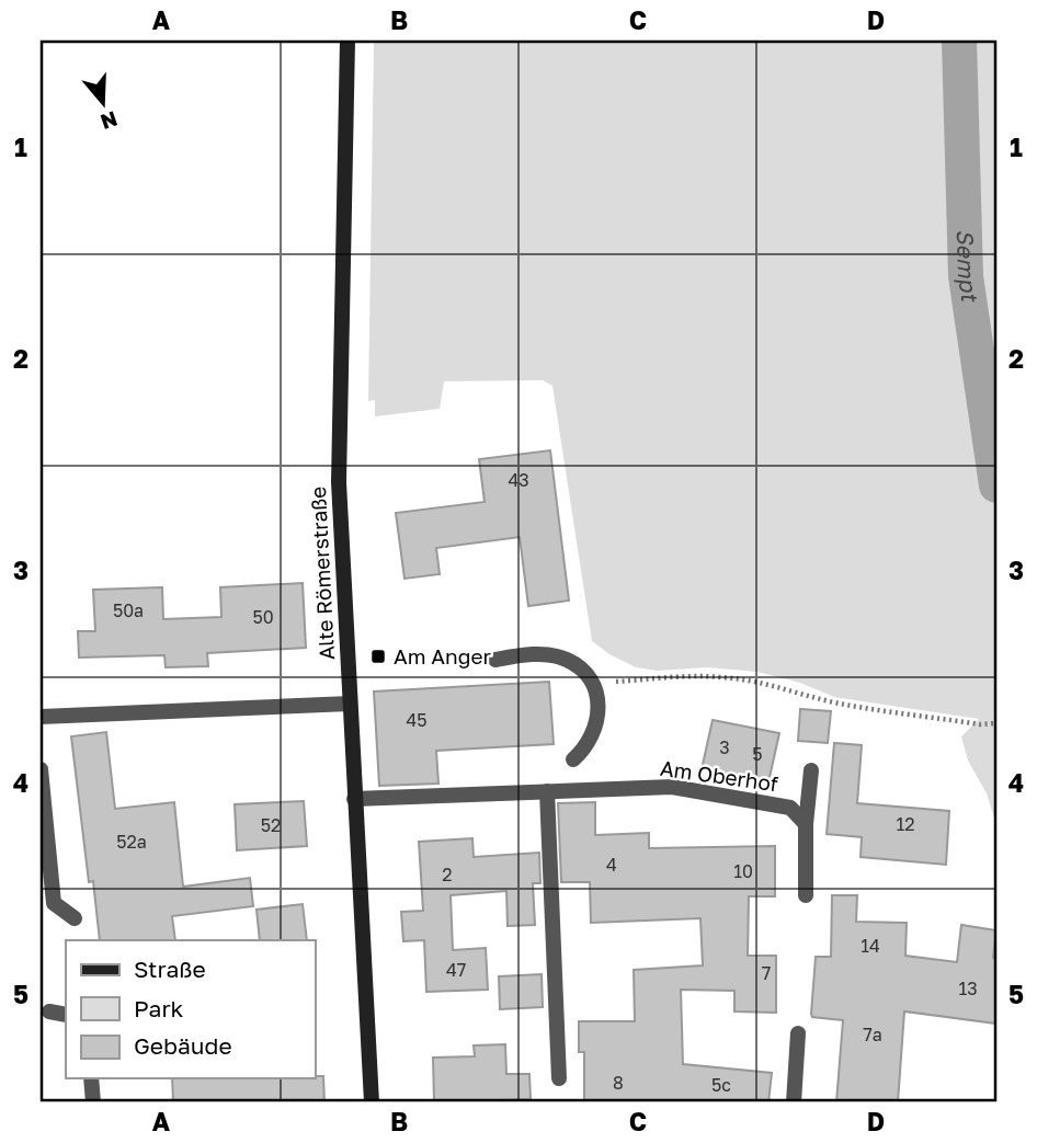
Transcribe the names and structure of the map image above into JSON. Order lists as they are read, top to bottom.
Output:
{
  "streets": {
    "main road": ["Alte Römerstraße"],
    "street": ["Am Oberhof"]
  },
  "crossings": [
    ["Alte Römerstraße", "Am Oberhof"]
  ],
  "water": ["Sempt"],
  "places": {
    "transit": ["Am Anger"]
  },
  "house_numbers": [
    "43",
    "50a",
    "50",
    "45",
    "3",
    "5",
    "12",
    "52",
    "52a",
    "4",
    "10",
    "2",
    "14",
    "47",
    "7",
    "13",
    "7a",
    "8",
    "5c"
  ],
  "legend": ["Straße", "Park", "Gebäude"],
  "north": "bottom",
  "grid": {
    "columns": [
      "A",
      "B",
      "C",
      "D"
    ],
    "rows": [
      "1",
      "2",
      "3",
      "4",
      "5"
    ]
  }
}
